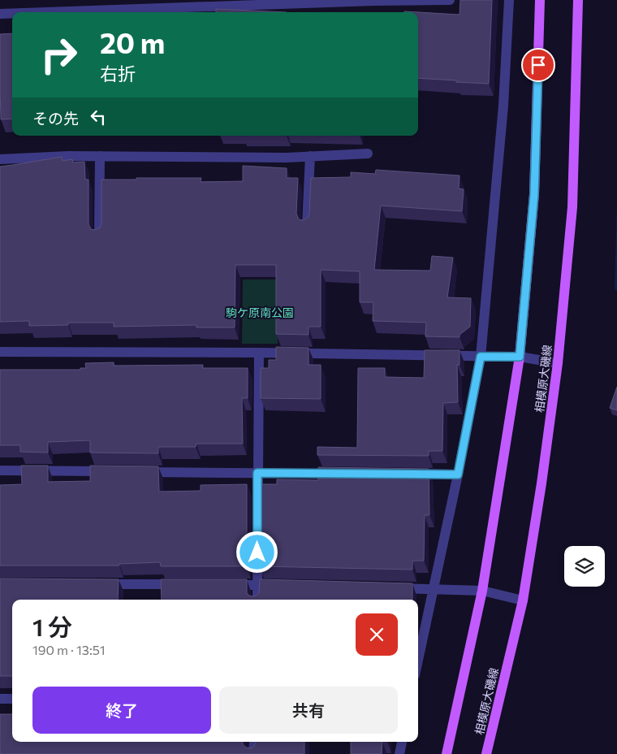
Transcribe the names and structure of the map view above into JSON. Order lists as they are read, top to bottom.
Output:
{
  "streets": {
    "main road": ["相模原大磯線"]
  },
  "parks": ["駒ケ原南公園"],
  "page": {
    "turn": ["20 m", "右折"],
    "then": "その先",
    "heading": ["1 分", "190 m · 13:51"],
    "buttons": ["終了", "共有"]
  }
}
